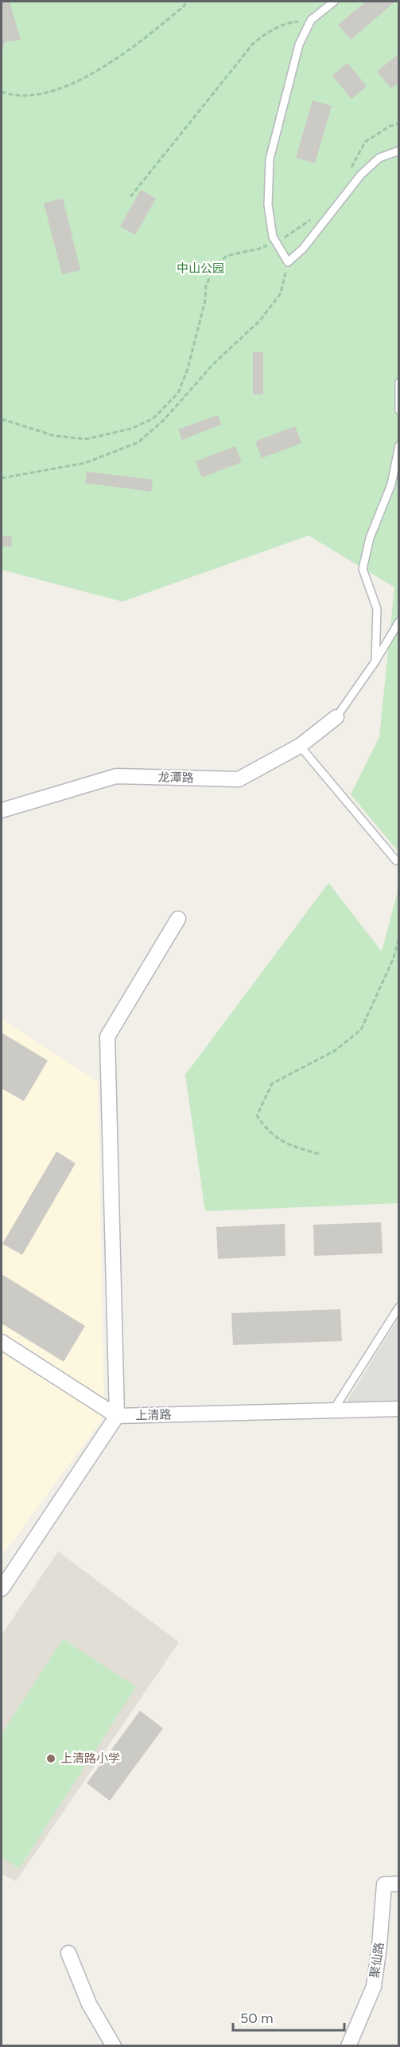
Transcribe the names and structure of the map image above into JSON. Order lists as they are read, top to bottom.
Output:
{
  "streets": {
    "street": ["龙潭路", "上清路", "聚仙路"]
  },
  "parks": ["中山公园"],
  "places": ["上清路小学"],
  "scale_bar": "50 m"
}
